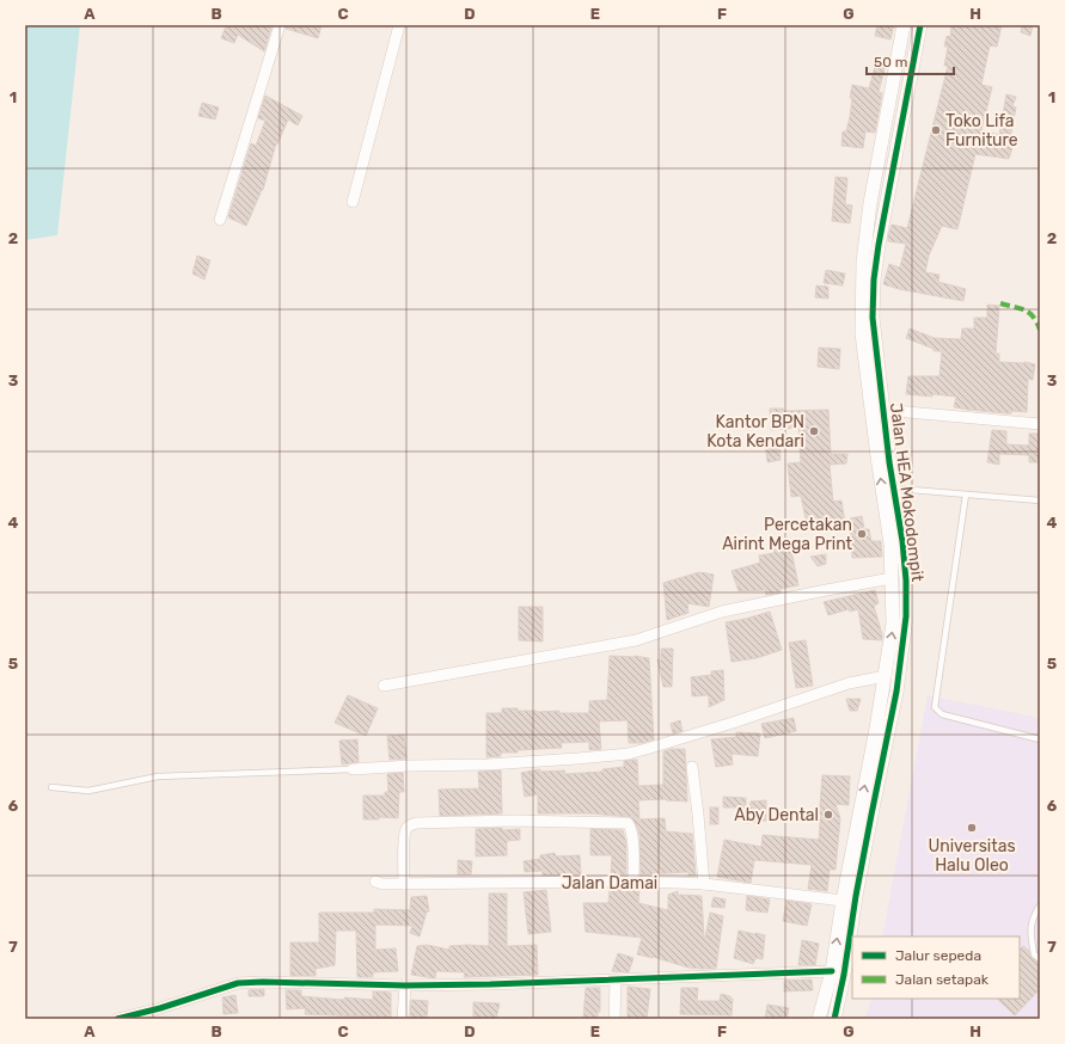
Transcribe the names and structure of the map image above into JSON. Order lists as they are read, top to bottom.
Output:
{
  "streets": {
    "street": ["Jalan HEA Mokodompit", "Jalan Damai"]
  },
  "crossings": [
    ["Jalan HEA Mokodompit", "Jalan Damai"]
  ],
  "places": [
    "Toko Lifa Furniture",
    "Kantor BPN Kota Kendari",
    "Percetakan Airint Mega Print",
    "Aby Dental",
    "Universitas Halu Oleo"
  ],
  "legend": ["Jalur sepeda", "Jalan setapak"],
  "scale_bar": "50 m",
  "grid": {
    "columns": [
      "A",
      "B",
      "C",
      "D",
      "E",
      "F",
      "G",
      "H"
    ],
    "rows": [
      "1",
      "2",
      "3",
      "4",
      "5",
      "6",
      "7"
    ]
  }
}
